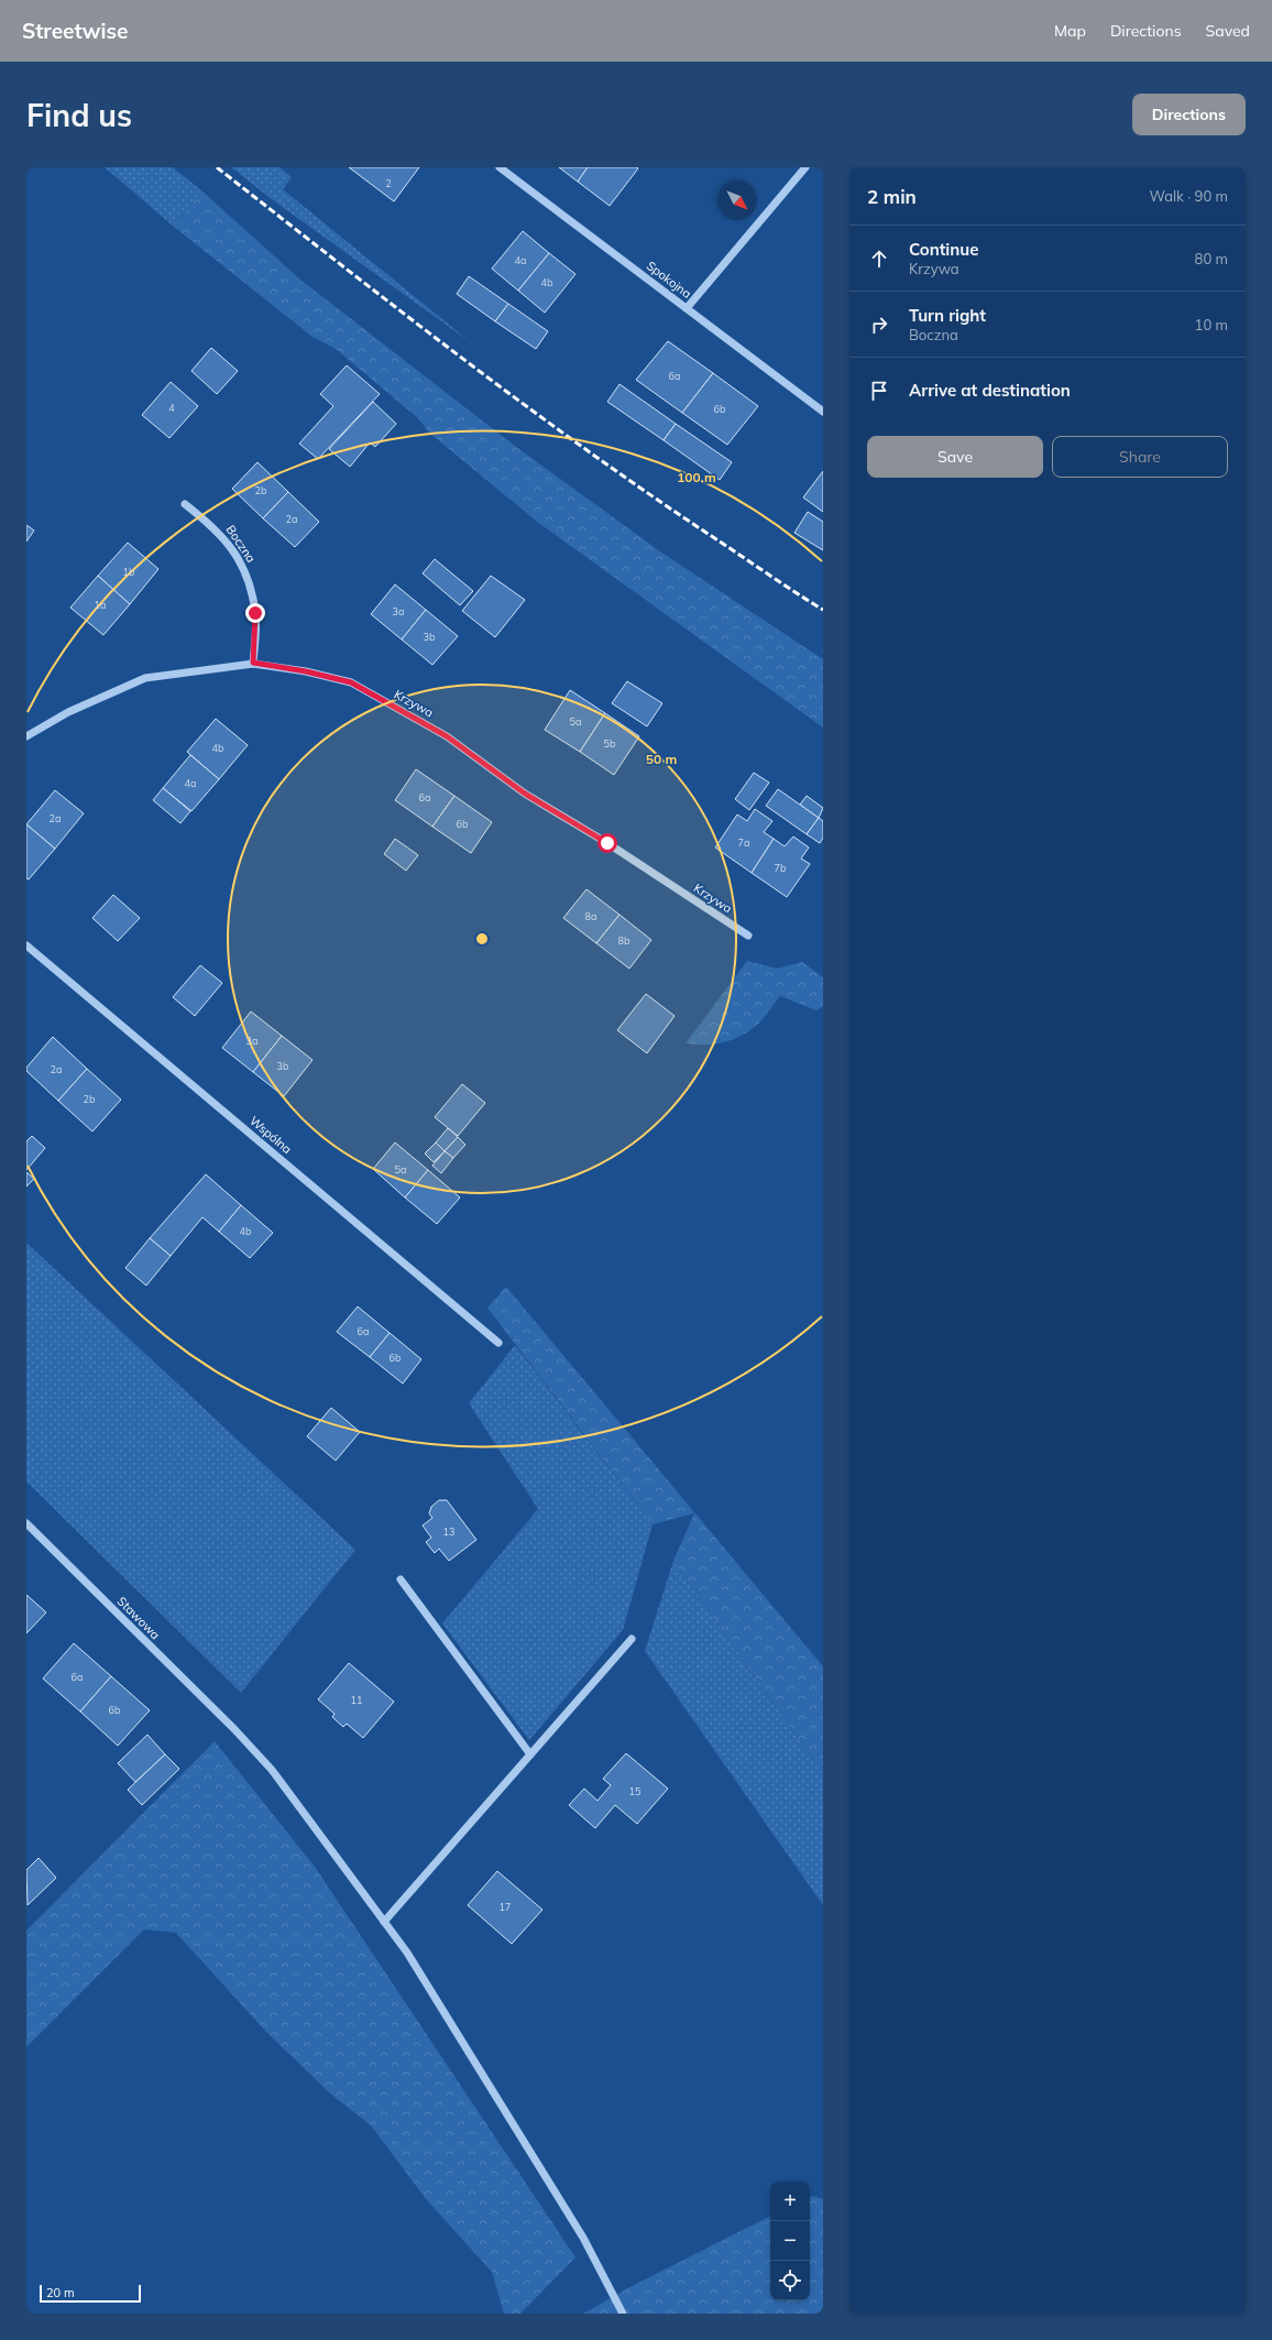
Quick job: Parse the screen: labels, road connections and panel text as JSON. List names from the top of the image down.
{
  "streets": {
    "street": [
      "Spokojna",
      "Boczna",
      "Krzywa",
      "Wspólna",
      "Stawowa"
    ]
  },
  "crossings": [
    ["Boczna", "Krzywa"]
  ],
  "house_numbers": [
    "2",
    "4a",
    "4b",
    "6a",
    "4",
    "6b",
    "2b",
    "2a",
    "1b",
    "1a",
    "3a",
    "3b",
    "5a",
    "5b",
    "4b",
    "4a",
    "6a",
    "2a",
    "6b",
    "7a",
    "7b",
    "8a",
    "8b",
    "3a",
    "3b",
    "2a",
    "2b",
    "5a",
    "4b",
    "6a",
    "6b",
    "13",
    "6a",
    "11",
    "6b",
    "15",
    "17"
  ],
  "scale_bar": "20 m",
  "north": "bottom right",
  "page": {
    "header": "Streetwise",
    "nav": ["Map", "Directions", "Saved"],
    "buttons": [
      "Directions",
      ["Save", "Share"]
    ],
    "title": "Find us",
    "heading": ["2 min", "Walk · 90 m"],
    "list": [
      ["Continue", "Krzywa", "80 m"],
      ["Turn right", "Boczna", "10 m"],
      "Arrive at destination"
    ],
    "map_buttons": ["+", "−"],
    "scale": "20 m"
  },
  "rings": ["100 m", "50 m"]
}
